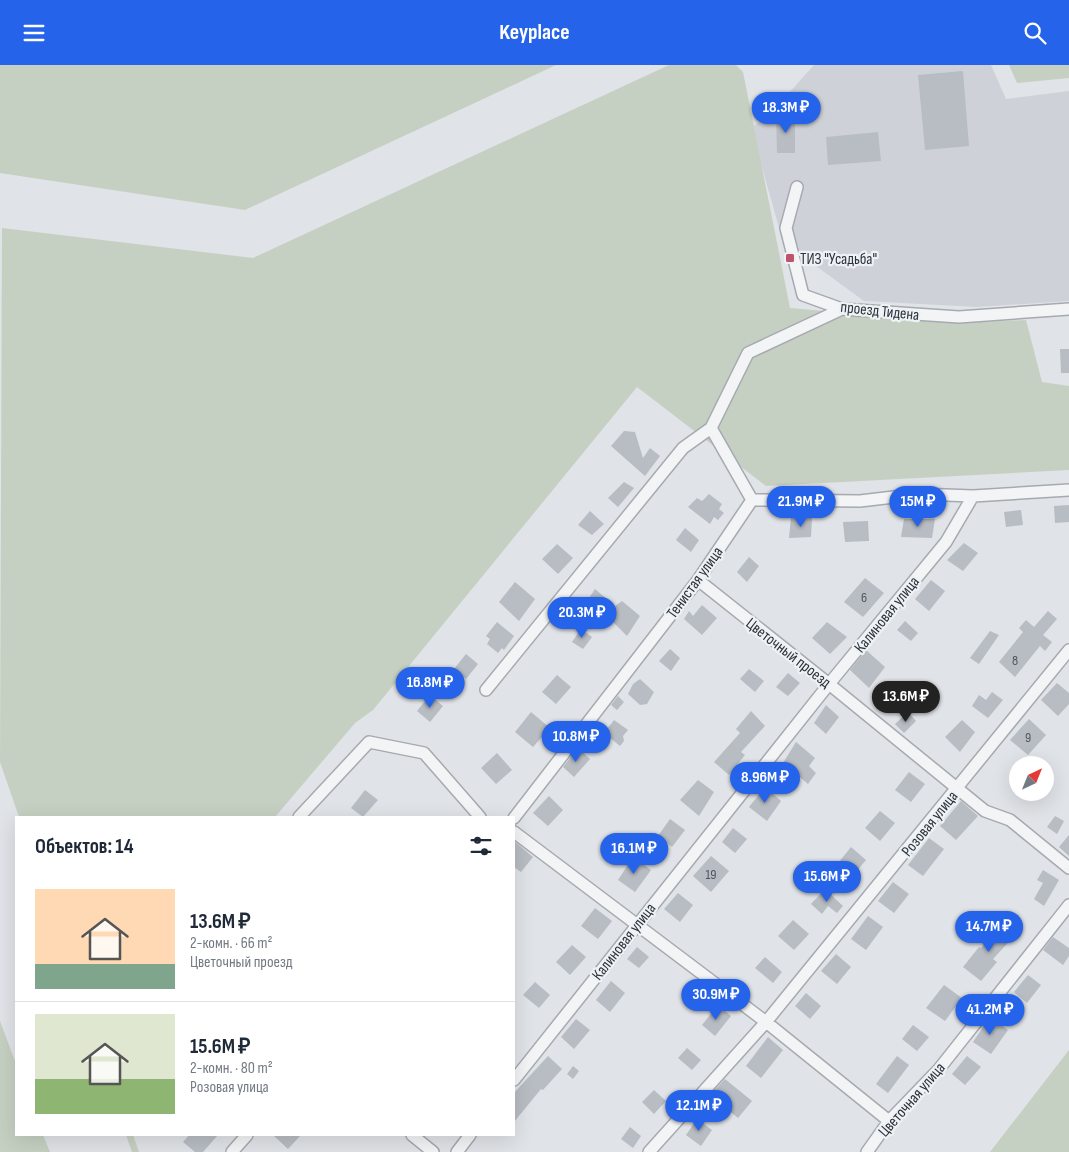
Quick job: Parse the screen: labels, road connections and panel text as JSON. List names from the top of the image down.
{
  "streets": {
    "street": [
      "проезд Тидена",
      "Тенистая улица",
      "Калиновая улица",
      "Цветочный проезд",
      "Розовая улица",
      "Цветочная улица"
    ]
  },
  "crossings": [
    ["Тенистая улица", "Цветочный проезд"],
    ["Калиновая улица", "Цветочный проезд"],
    ["Цветочный проезд", "Розовая улица"]
  ],
  "places": {
    "transit": ["ТИЗ \"Усадьба\""]
  },
  "house_numbers": [
    "6",
    "8",
    "9",
    "19"
  ],
  "north": "top right",
  "page": {
    "header": "Keyplace",
    "price": [
      "18.3M ₽",
      "21.9M ₽",
      "15M ₽",
      "20.3M ₽",
      "16.8M ₽",
      "13.6M ₽",
      "10.8M ₽",
      "8.96M ₽",
      "16.1M ₽",
      "15.6M ₽",
      "14.7M ₽",
      "30.9M ₽",
      "41.2M ₽",
      "12.1M ₽"
    ],
    "heading": "Объектов: 14",
    "list": [
      {
        "name": "13.6M ₽",
        "note": "2-комн. · 66 m² · Цветочный проезд"
      },
      {
        "name": "15.6M ₽",
        "note": "2-комн. · 80 m² · Розовая улица"
      }
    ]
  }
}
